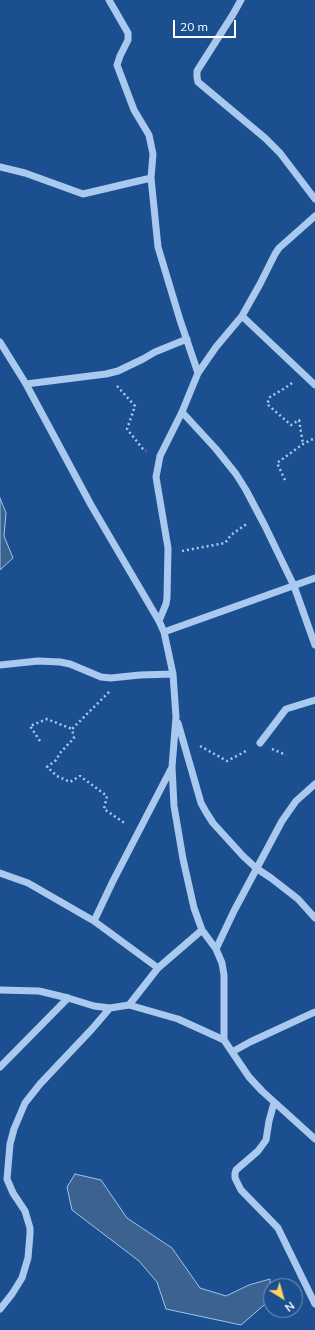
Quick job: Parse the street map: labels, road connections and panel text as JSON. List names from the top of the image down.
{
  "scale_bar": "20 m",
  "north": "bottom right"
}
